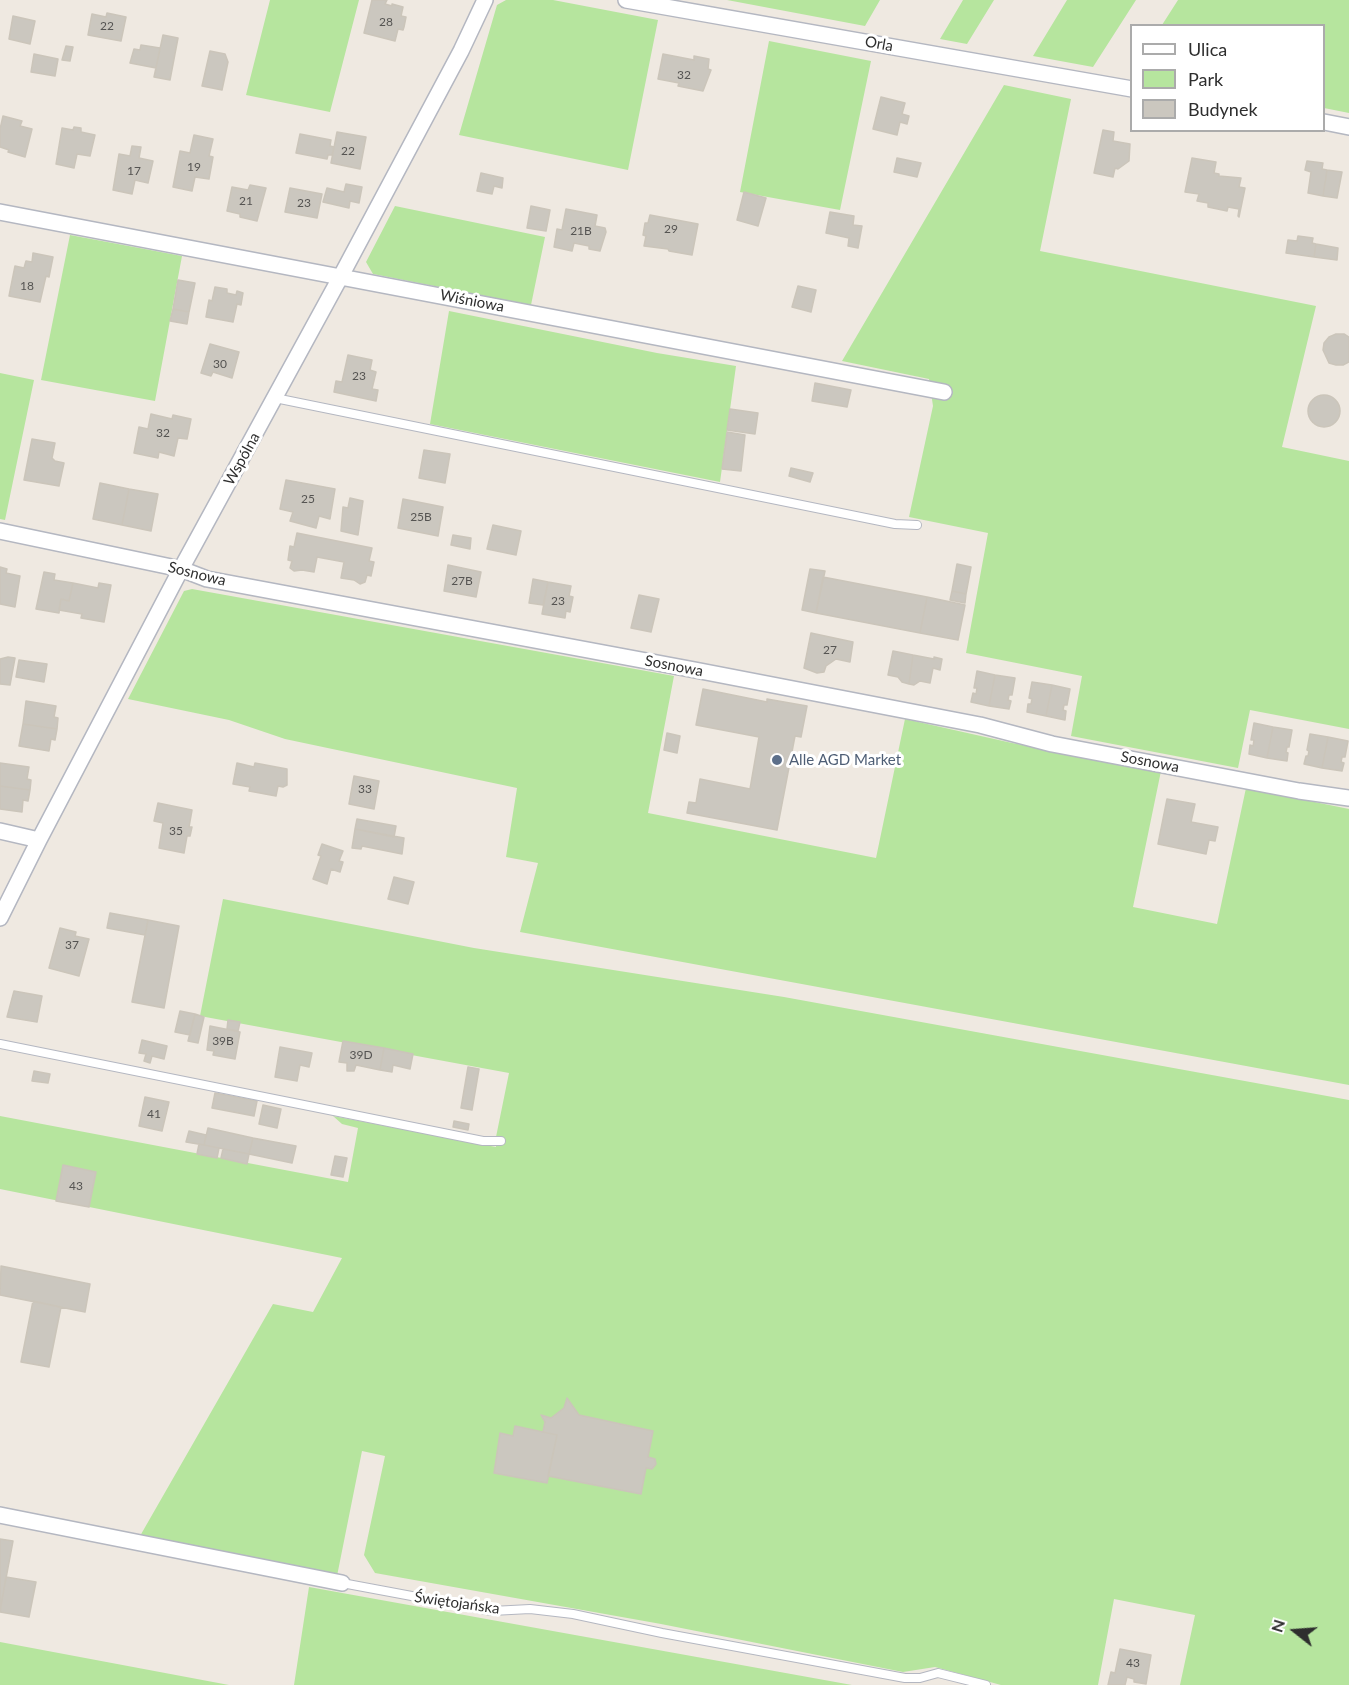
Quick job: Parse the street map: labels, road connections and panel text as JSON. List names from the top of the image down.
{
  "streets": {
    "street": [
      "Orla",
      "Wiśniowa",
      "Wspólna",
      "Sosnowa",
      "Świętojańska"
    ]
  },
  "crossings": [
    ["Wiśniowa", "Wspólna"],
    ["Wspólna", "Sosnowa"]
  ],
  "places": ["Alle AGD Market"],
  "house_numbers": [
    "28",
    "22",
    "32",
    "22",
    "19",
    "17",
    "21",
    "23",
    "29",
    "21B",
    "18",
    "30",
    "23",
    "32",
    "25",
    "25B",
    "27B",
    "23",
    "27",
    "33",
    "35",
    "37",
    "39B",
    "39D",
    "41",
    "43",
    "43"
  ],
  "legend": ["Ulica", "Park", "Budynek"],
  "north": "left"
}
